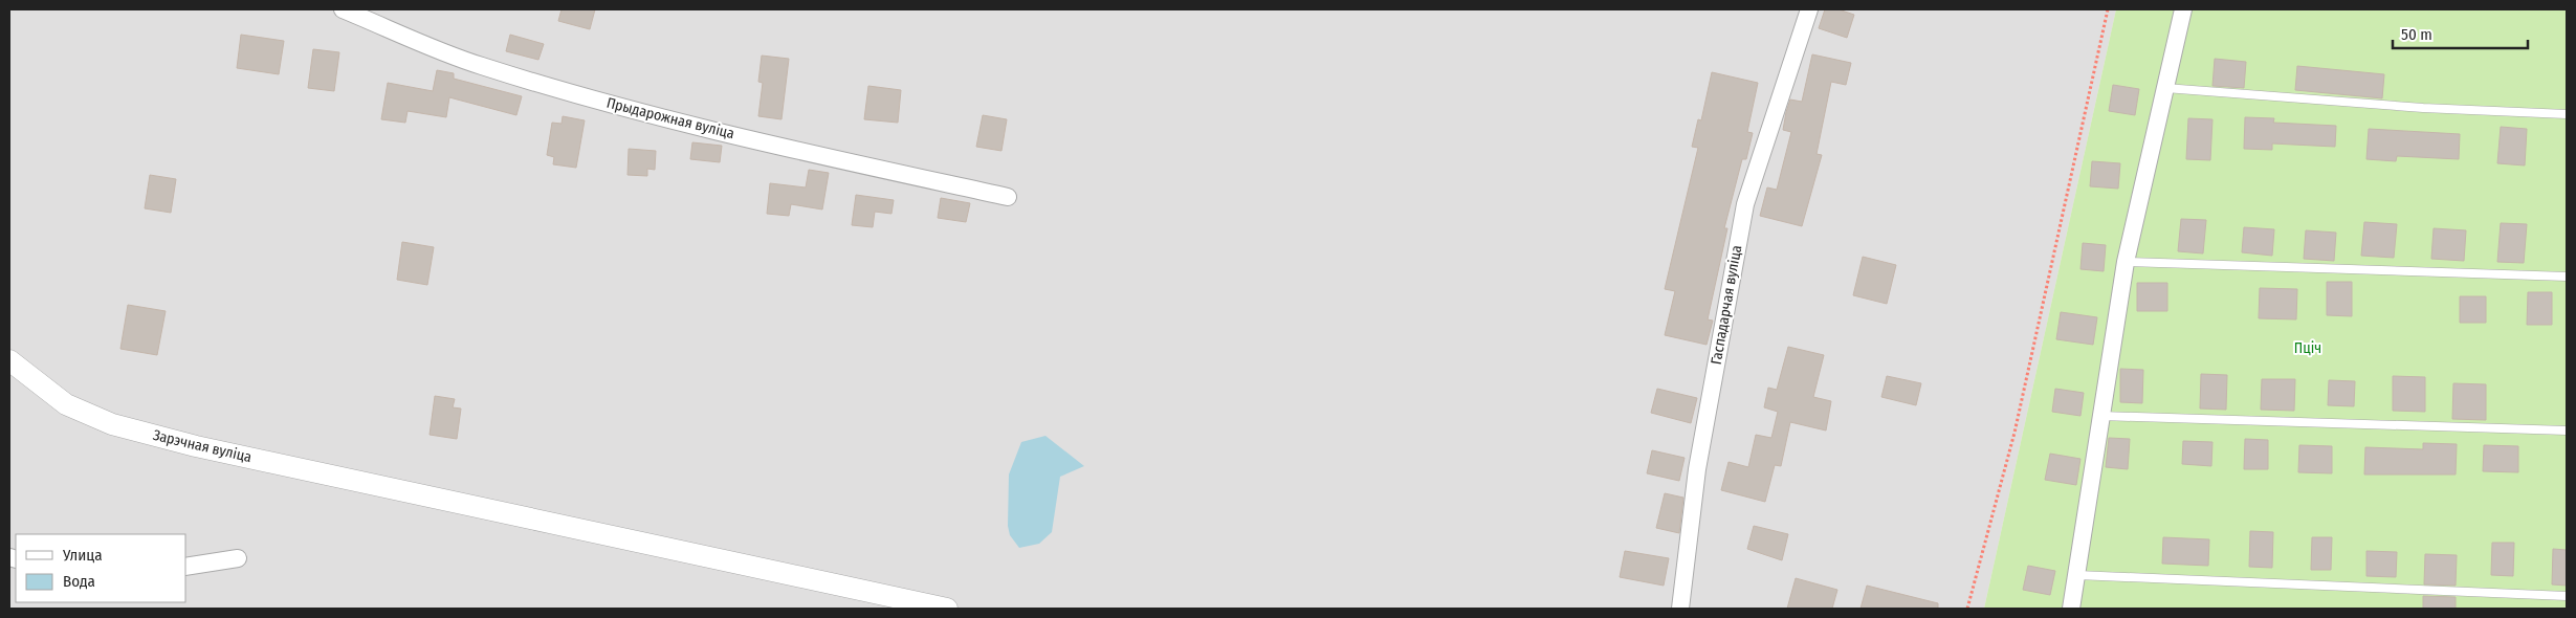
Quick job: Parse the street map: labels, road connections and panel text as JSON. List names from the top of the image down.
{
  "streets": {
    "street": ["Прыдарожная вуліца", "Гаспадарчая вуліца", "Зарэчная вуліца"]
  },
  "parks": ["Пціч"],
  "legend": ["Улица", "Вода"],
  "scale_bar": "50 m"
}
